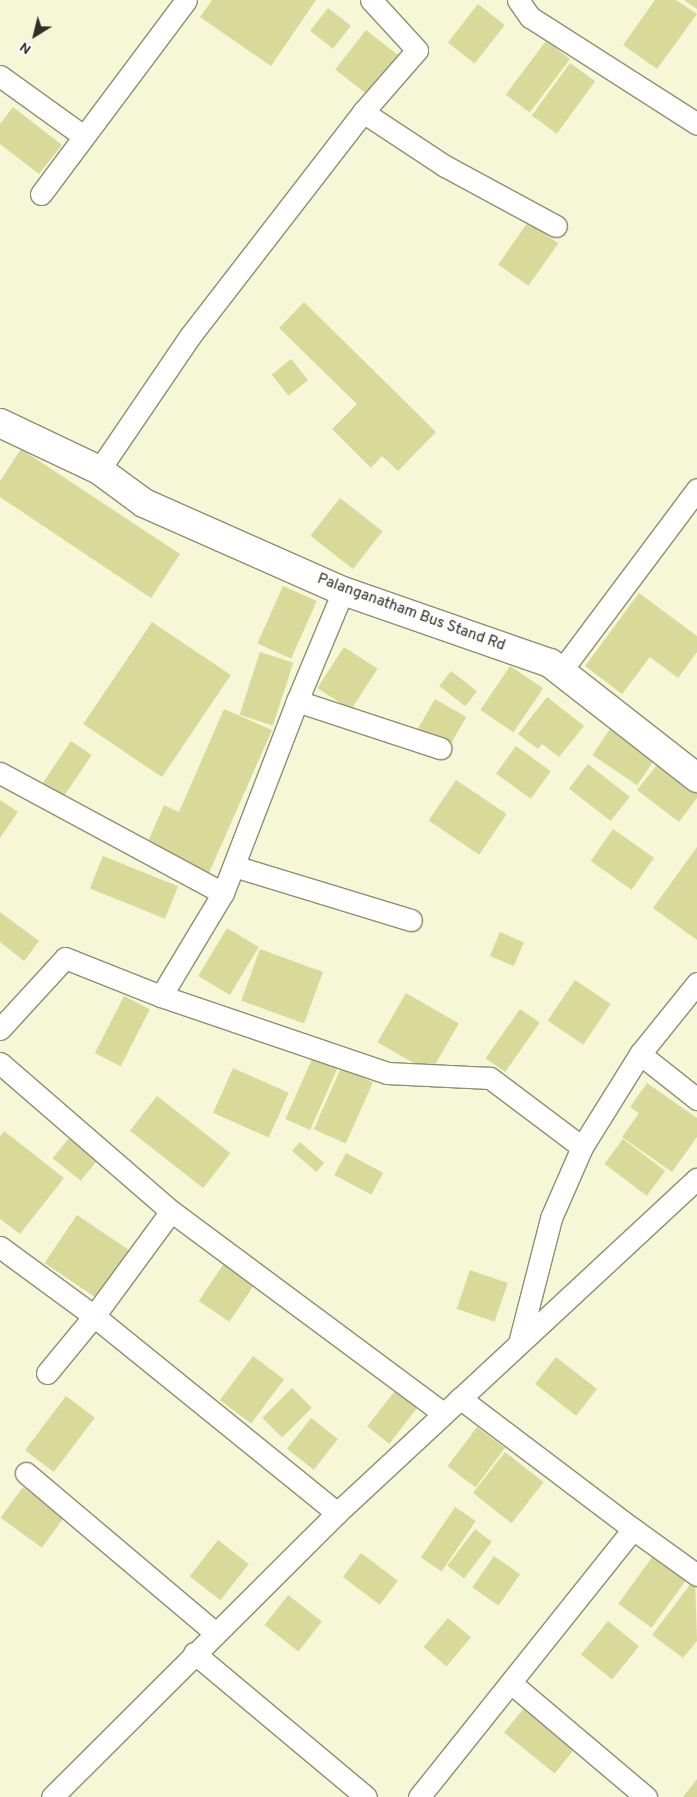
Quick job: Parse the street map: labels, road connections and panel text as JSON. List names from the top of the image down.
{
  "streets": {
    "street": ["Palanganatham Bus Stand Rd"]
  },
  "north": "bottom left"
}
